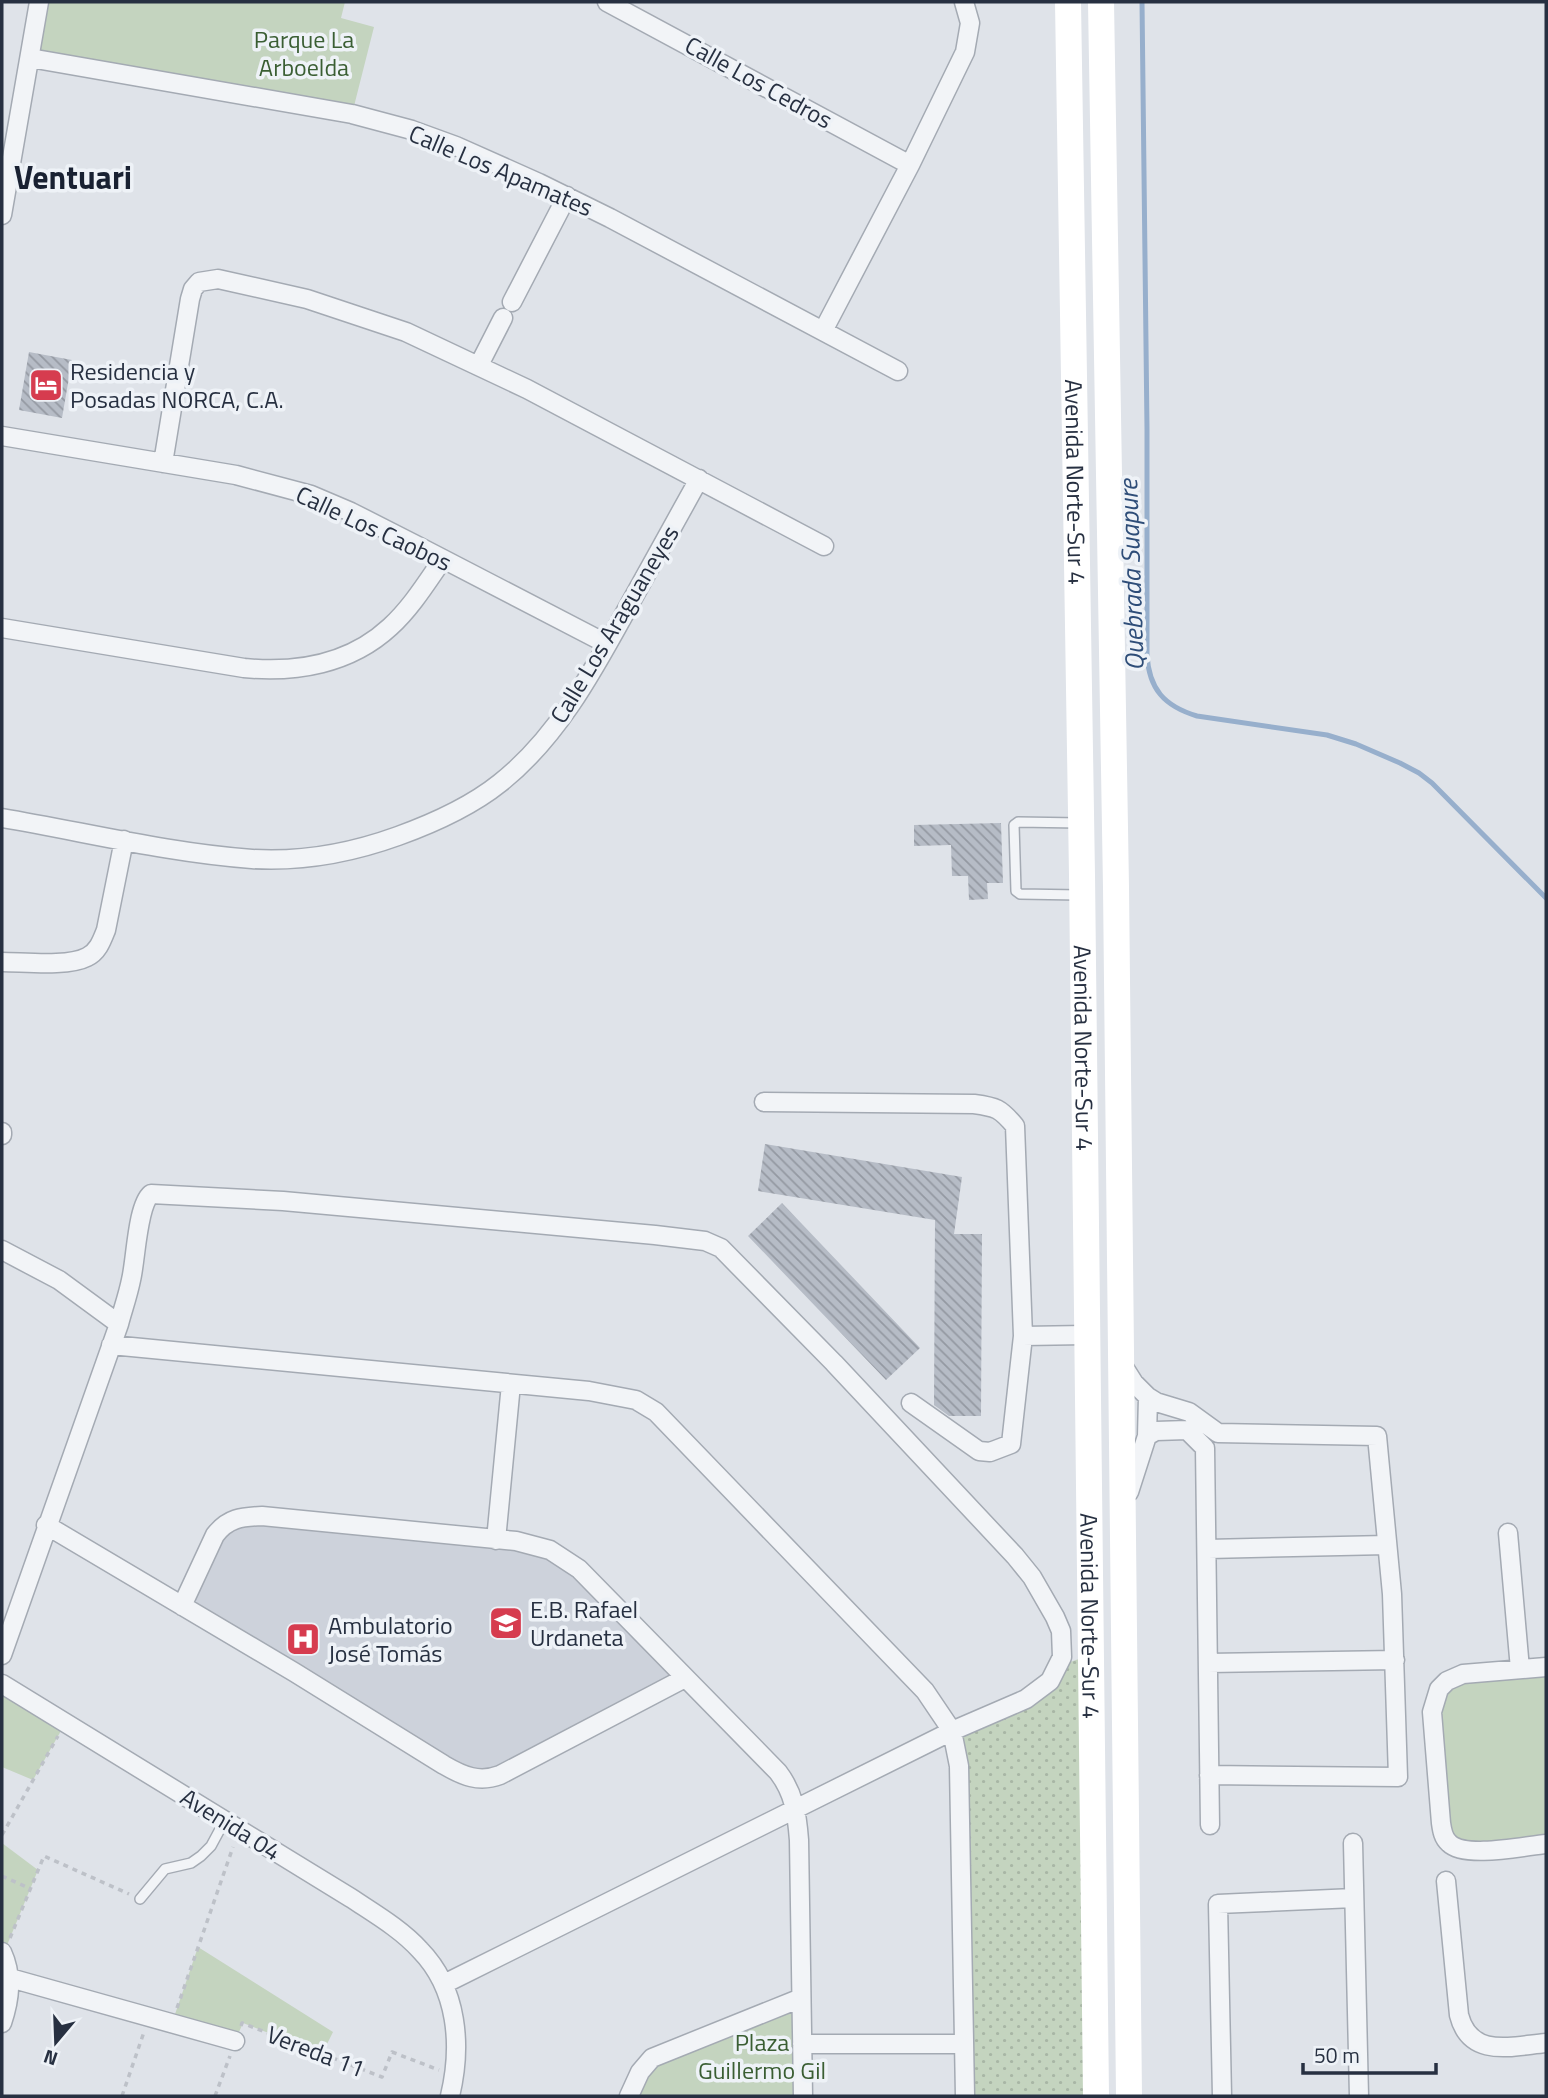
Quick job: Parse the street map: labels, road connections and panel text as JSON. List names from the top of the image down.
{
  "streets": {
    "main road": ["Avenida Norte-Sur 4"],
    "street": [
      "Calle Los Cedros",
      "Calle Los Apamates",
      "Calle Los Caobos",
      "Calle Los Araguaneyes",
      "Avenida 04",
      "Vereda 11"
    ]
  },
  "crossings": [
    ["Calle Los Caobos", "Calle Los Araguaneyes"],
    ["Avenida 04", "Vereda 11"]
  ],
  "districts": ["Ventuari"],
  "water": ["Quebrada Suapure"],
  "parks": ["Parque La Arboelda", "Plaza Guillermo Gil"],
  "places": {
    "hotel": ["Residencia y Posadas NORCA, C.A."],
    "school or university": ["E.B. Rafael Urdaneta"],
    "hospital": ["Ambulatorio José Tomás"]
  },
  "scale_bar": "50 m",
  "north": "bottom"
}
